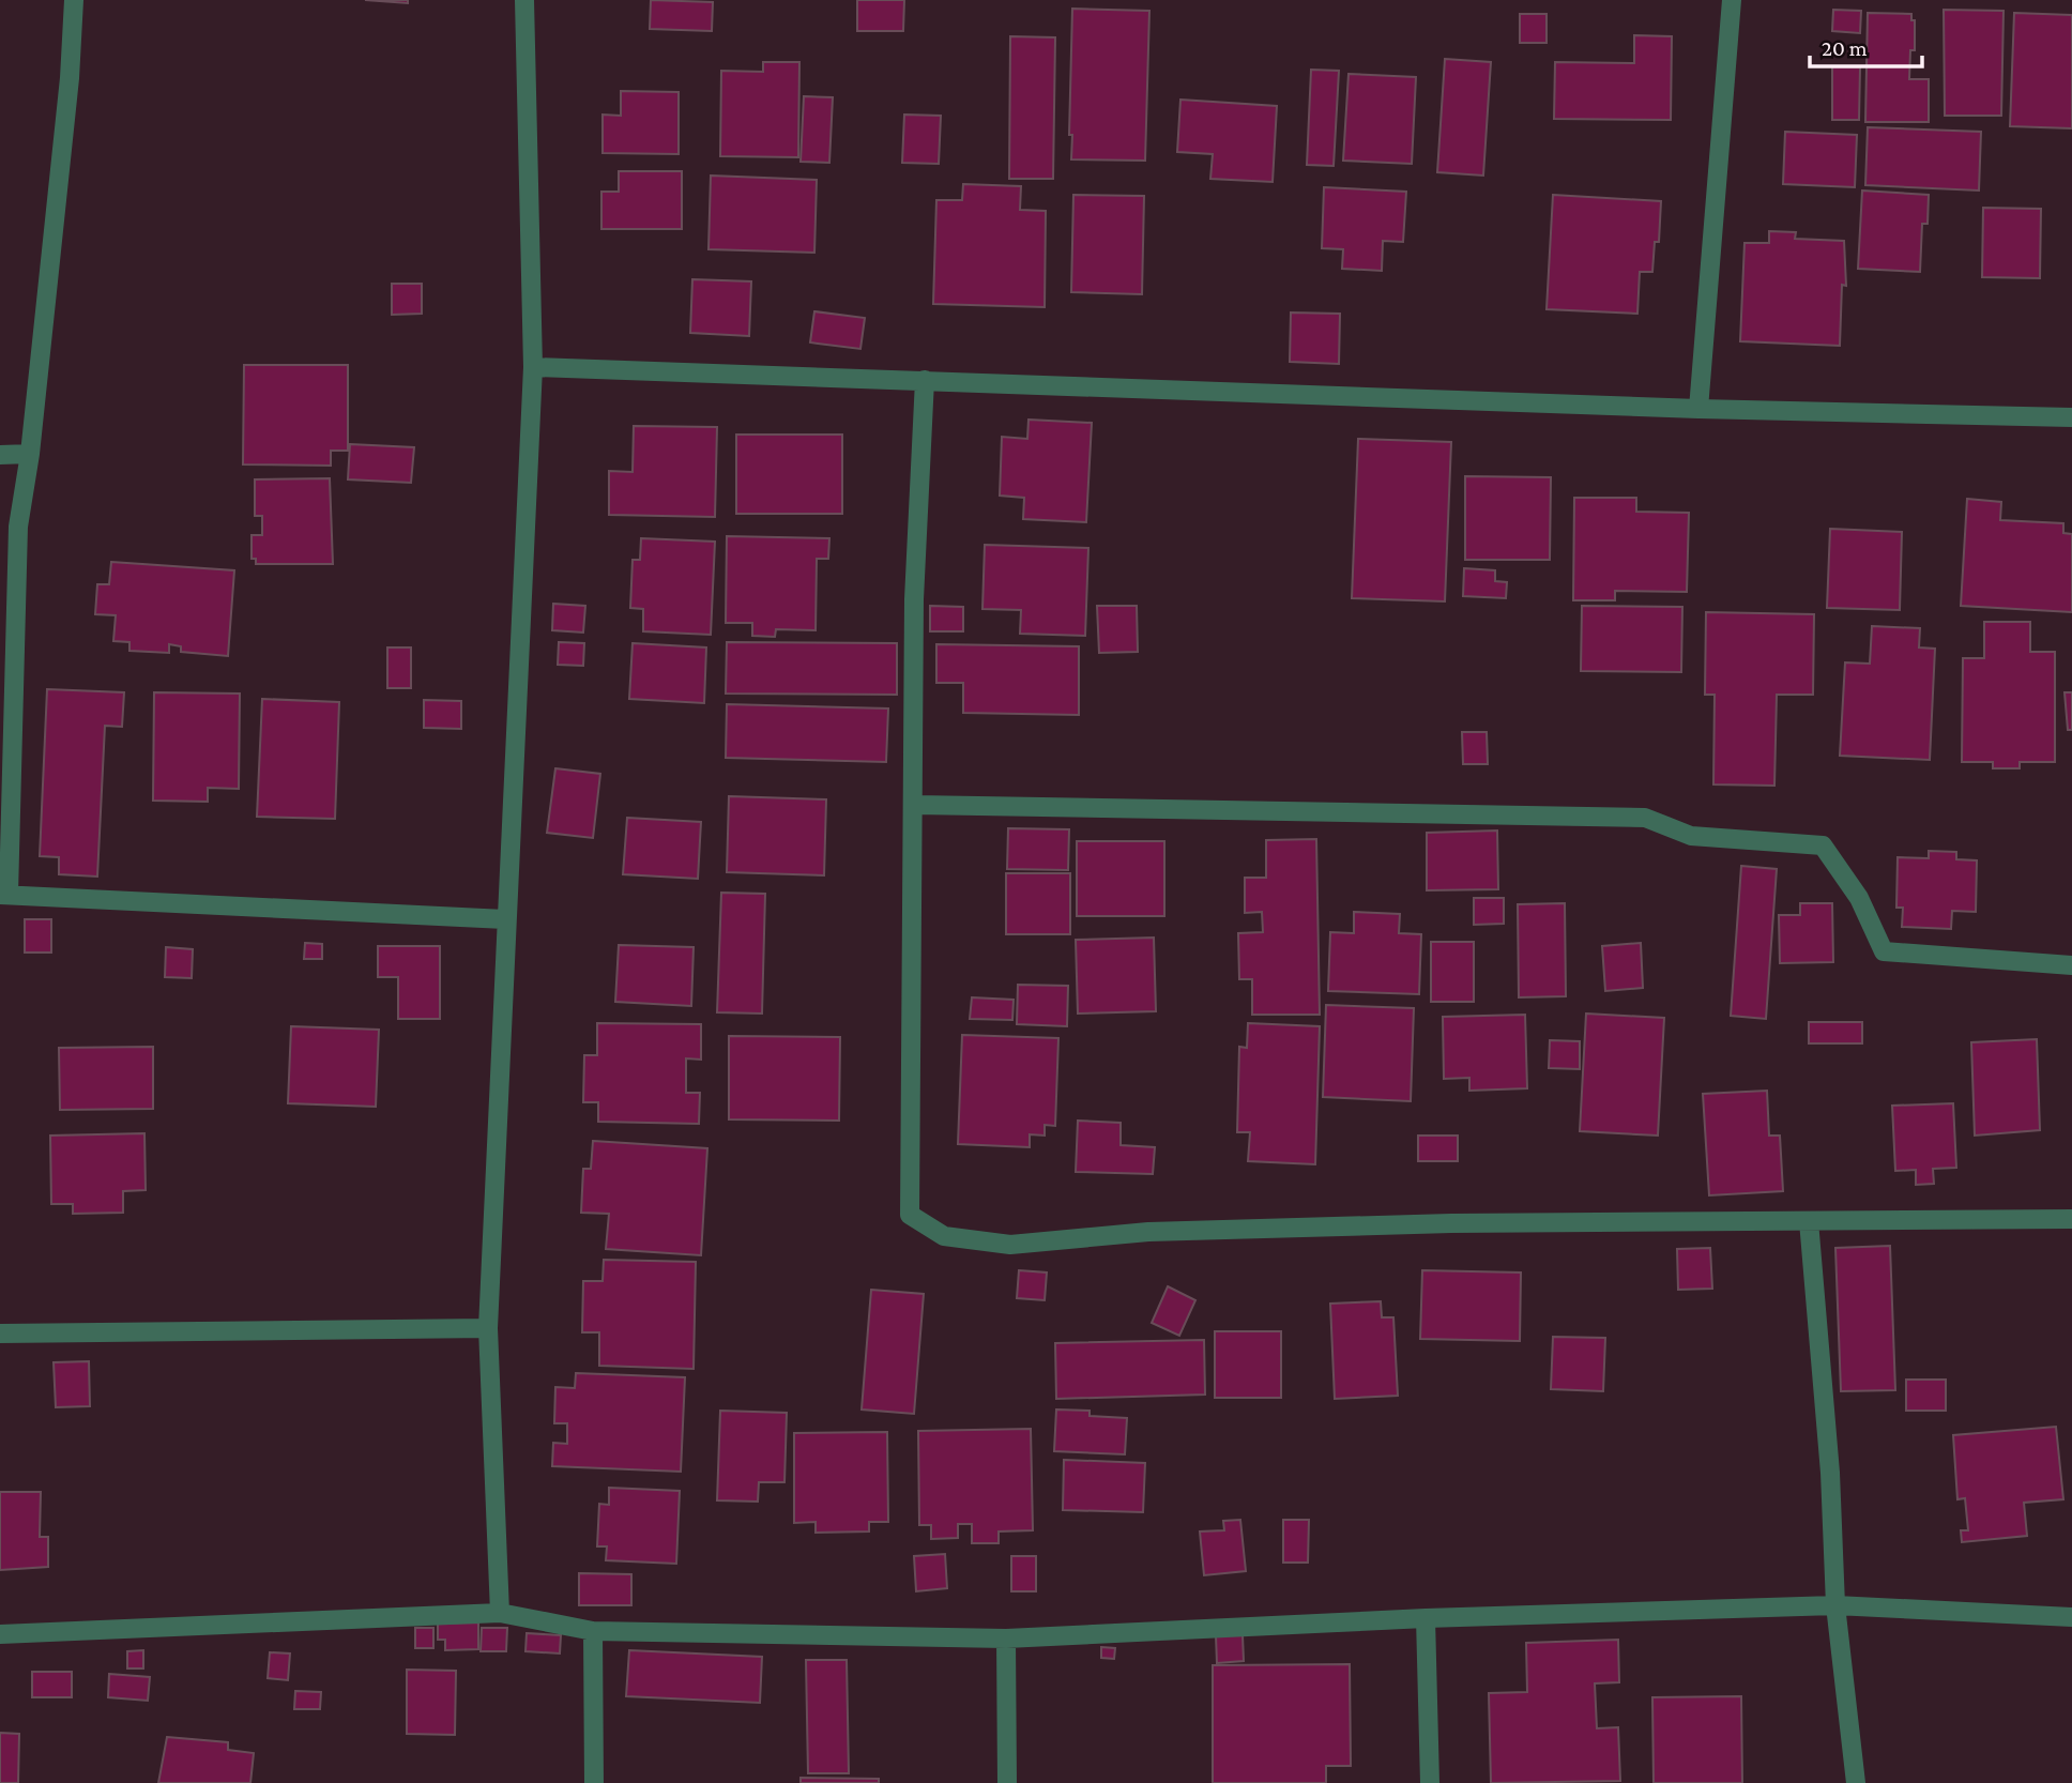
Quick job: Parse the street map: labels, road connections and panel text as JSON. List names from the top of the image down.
{
  "scale_bar": "20 m"
}
